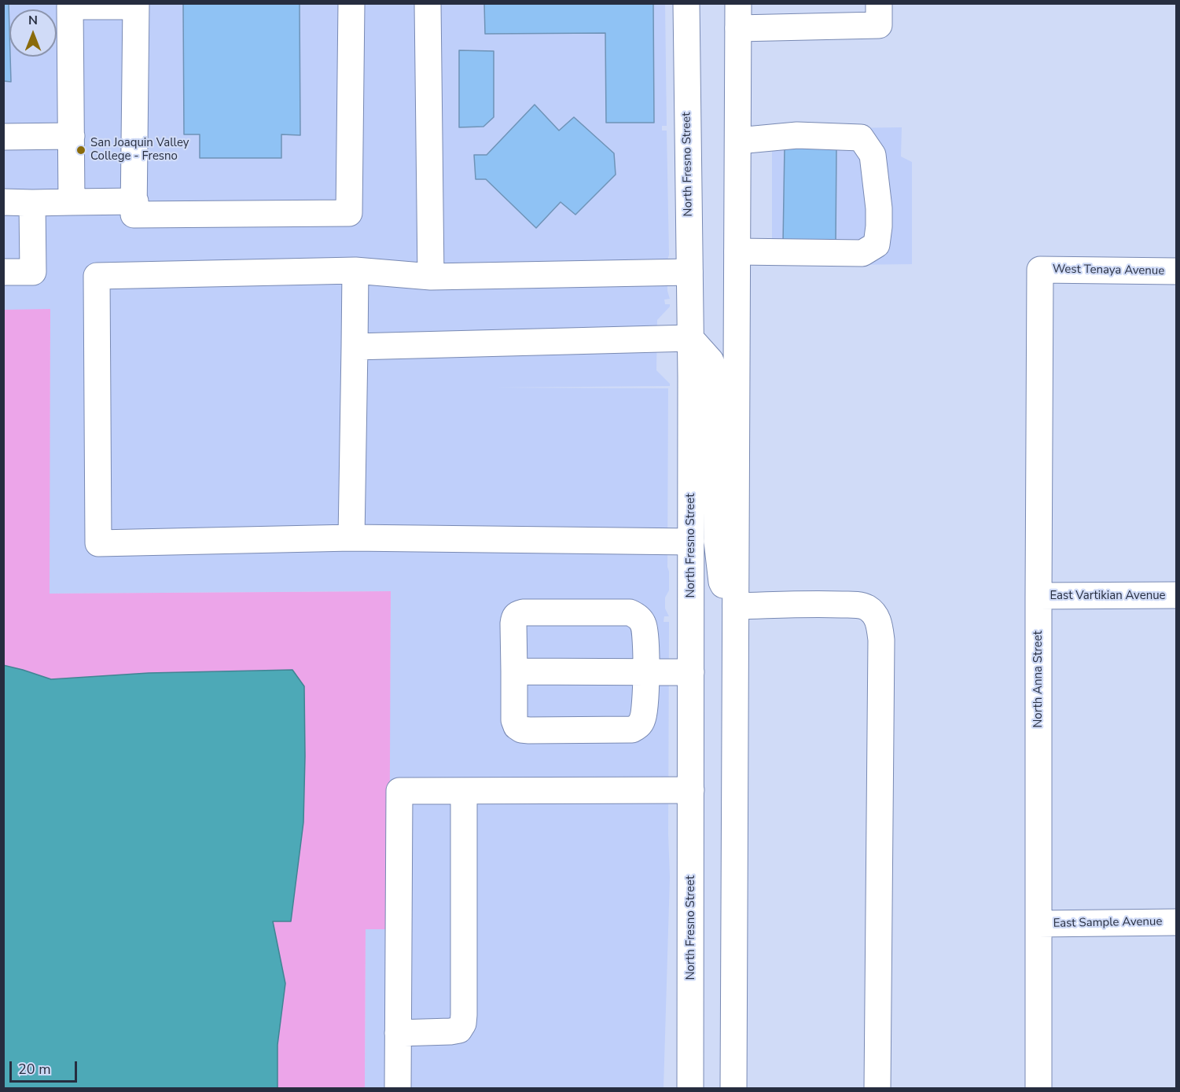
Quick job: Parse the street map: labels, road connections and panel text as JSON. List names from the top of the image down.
{
  "streets": {
    "main road": [
      "North Fresno Street",
      "West Tenaya Avenue",
      "East Vartikian Avenue",
      "North Anna Street",
      "East Sample Avenue"
    ]
  },
  "crossings": [
    ["West Tenaya Avenue", "North Anna Street"],
    ["East Vartikian Avenue", "North Anna Street"],
    ["North Anna Street", "East Sample Avenue"]
  ],
  "places": ["San Joaquin Valley College - Fresno"],
  "scale_bar": "20 m",
  "north": "top"
}
